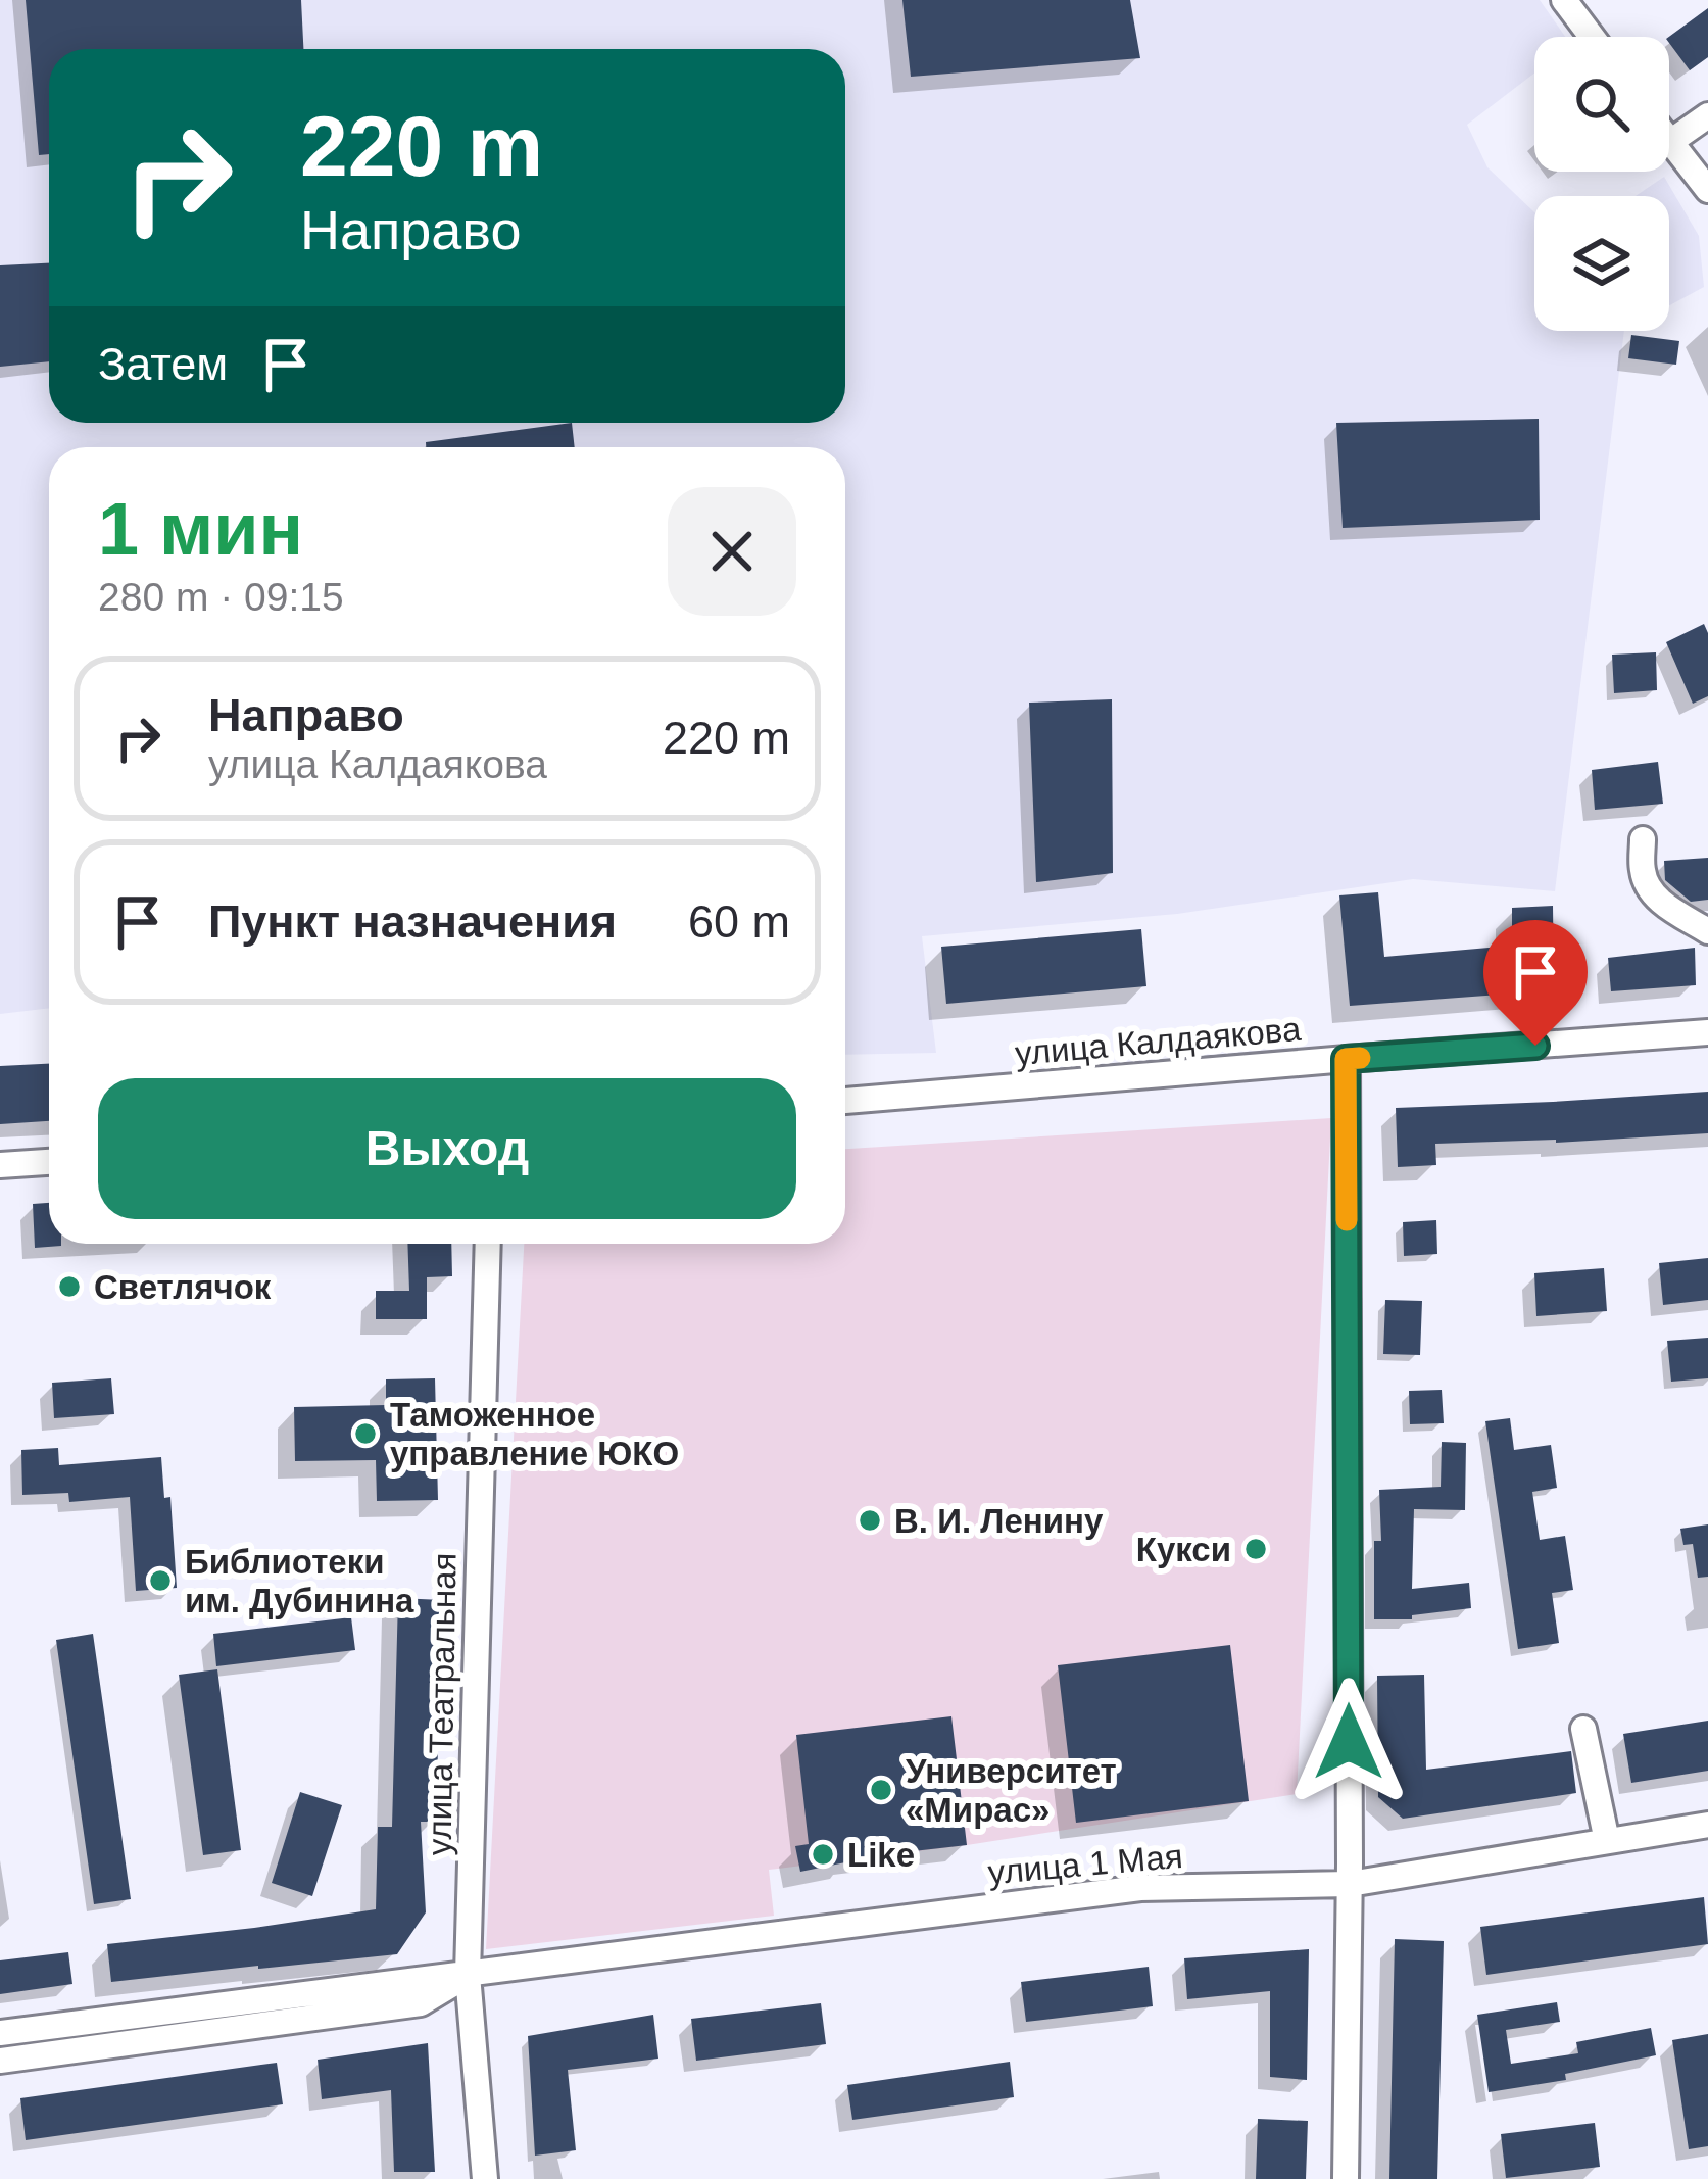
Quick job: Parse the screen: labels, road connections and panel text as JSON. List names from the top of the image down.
{
  "streets": {
    "street": ["улица Калдаякова", "улица Театральная", "улица 1 Мая"]
  },
  "crossings": [
    ["улица Театральная", "улица 1 Мая"]
  ],
  "places": [
    "Светлячок",
    "Таможенное управление ЮКО",
    "В. И. Ленину",
    "Кукси",
    "Библиотеки им. Дубинина",
    "Университет «Мирас»",
    "Like"
  ],
  "page": {
    "turn": ["220 m", "Направо"],
    "then": "Затем",
    "heading": ["1 мин", "280 m · 09:15"],
    "list": [
      {
        "name": "Направо",
        "note": "улица Калдаякова",
        "value": "220 m"
      },
      {
        "name": "Пункт назначения",
        "value": "60 m"
      }
    ],
    "buttons": "Выход"
  }
}
